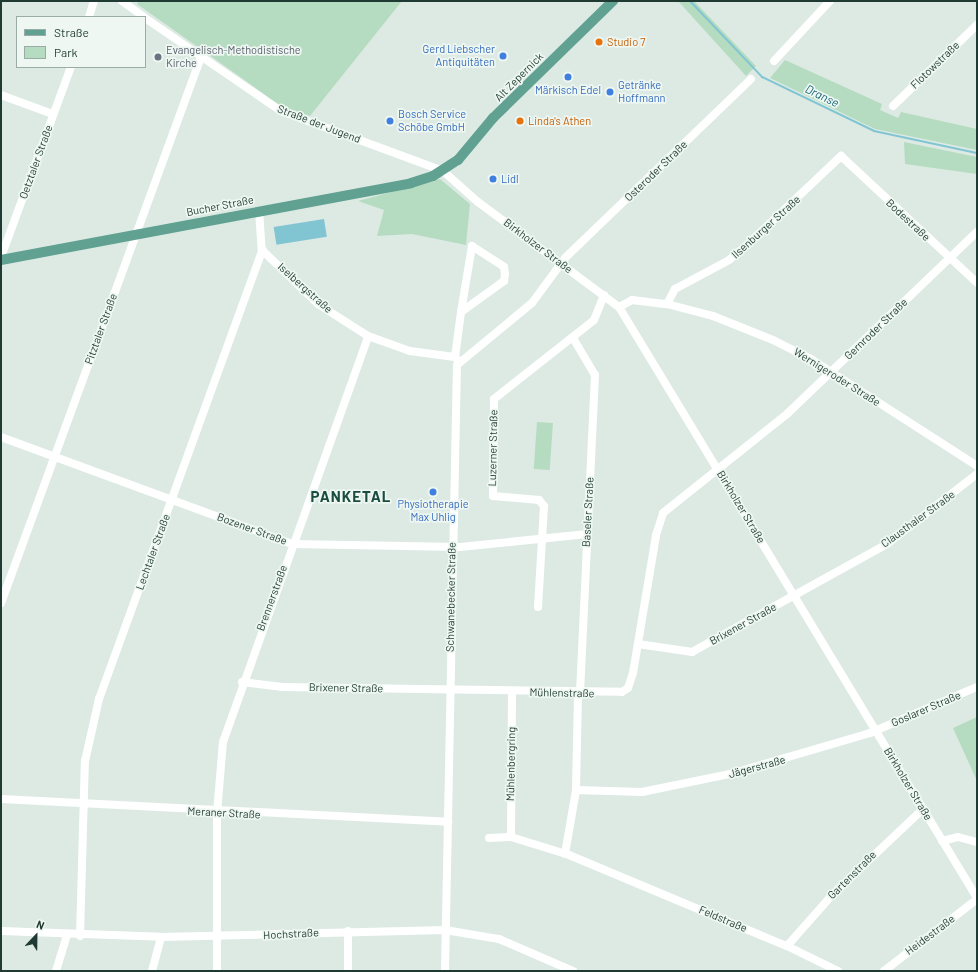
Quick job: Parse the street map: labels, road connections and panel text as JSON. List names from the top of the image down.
{
  "streets": {
    "main road": ["Alt Zepernick", "Bucher Straße"],
    "street": [
      "Flotowstraße",
      "Straße der Jugend",
      "Oetztaler Straße",
      "Osteroder Straße",
      "Bodestraße",
      "Ilsenburger Straße",
      "Birkholzer Straße",
      "Iselbergstraße",
      "Pitztaler Straße",
      "Gernroder Straße",
      "Wernigeroder Straße",
      "Luzerner Straße",
      "Baseler Straße",
      "Clausthaler Straße",
      "Bozener Straße",
      "Lechtaler Straße",
      "Schwanebecker Straße",
      "Brennerstraße",
      "Brixener Straße",
      "Mühlenstraße",
      "Goslarer Straße",
      "Mühlenbergring",
      "Jägerstraße",
      "Meraner Straße",
      "Gartenstraße",
      "Feldstraße",
      "Hochstraße",
      "Heidestraße"
    ]
  },
  "crossings": [
    ["Alt Zepernick", "Straße der Jugend"],
    ["Alt Zepernick", "Bucher Straße"],
    ["Alt Zepernick", "Birkholzer Straße"],
    ["Straße der Jugend", "Bucher Straße"],
    ["Straße der Jugend", "Birkholzer Straße"],
    ["Straße der Jugend", "Pitztaler Straße"],
    ["Oetztaler Straße", "Bucher Straße"],
    ["Osteroder Straße", "Birkholzer Straße"],
    ["Osteroder Straße", "Iselbergstraße"],
    ["Osteroder Straße", "Schwanebecker Straße"],
    ["Bucher Straße", "Birkholzer Straße"],
    ["Bucher Straße", "Pitztaler Straße"],
    ["Bodestraße", "Ilsenburger Straße"],
    ["Bodestraße", "Gernroder Straße"],
    ["Ilsenburger Straße", "Wernigeroder Straße"],
    ["Birkholzer Straße", "Gernroder Straße"],
    ["Birkholzer Straße", "Wernigeroder Straße"],
    ["Birkholzer Straße", "Luzerner Straße"],
    ["Birkholzer Straße", "Clausthaler Straße"],
    ["Birkholzer Straße", "Brixener Straße"],
    ["Birkholzer Straße", "Mühlenstraße"],
    ["Birkholzer Straße", "Goslarer Straße"],
    ["Birkholzer Straße", "Jägerstraße"],
    ["Birkholzer Straße", "Gartenstraße"],
    ["Birkholzer Straße", "Heidestraße"],
    ["Iselbergstraße", "Lechtaler Straße"],
    ["Iselbergstraße", "Schwanebecker Straße"],
    ["Iselbergstraße", "Brennerstraße"],
    ["Pitztaler Straße", "Bozener Straße"],
    ["Gernroder Straße", "Wernigeroder Straße"],
    ["Gernroder Straße", "Mühlenstraße"],
    ["Luzerner Straße", "Baseler Straße"],
    ["Luzerner Straße", "Bozener Straße"],
    ["Baseler Straße", "Bozener Straße"],
    ["Baseler Straße", "Mühlenstraße"],
    ["Clausthaler Straße", "Brixener Straße"],
    ["Bozener Straße", "Lechtaler Straße"],
    ["Bozener Straße", "Schwanebecker Straße"],
    ["Bozener Straße", "Brennerstraße"],
    ["Lechtaler Straße", "Meraner Straße"],
    ["Lechtaler Straße", "Hochstraße"],
    ["Schwanebecker Straße", "Brixener Straße"],
    ["Schwanebecker Straße", "Mühlenstraße"],
    ["Schwanebecker Straße", "Meraner Straße"],
    ["Schwanebecker Straße", "Hochstraße"],
    ["Brennerstraße", "Brixener Straße"],
    ["Brennerstraße", "Meraner Straße"],
    ["Brennerstraße", "Hochstraße"],
    ["Brixener Straße", "Mühlenstraße"],
    ["Mühlenstraße", "Mühlenbergring"],
    ["Goslarer Straße", "Jägerstraße"],
    ["Gartenstraße", "Feldstraße"]
  ],
  "districts": ["PANKETAL"],
  "water": ["Dranse"],
  "places": [
    "Studio 7",
    "Gerd Liebscher Antiquitäten",
    "Evangelisch-Methodistische Kirche",
    "Märkisch Edel",
    "Getränke Hoffmann",
    "Bosch Service Schöbe GmbH",
    "Linda's Athen",
    "Lidl",
    "Physiotherapie Max Uhlig"
  ],
  "legend": ["Straße", "Park"],
  "north": "top"
}
